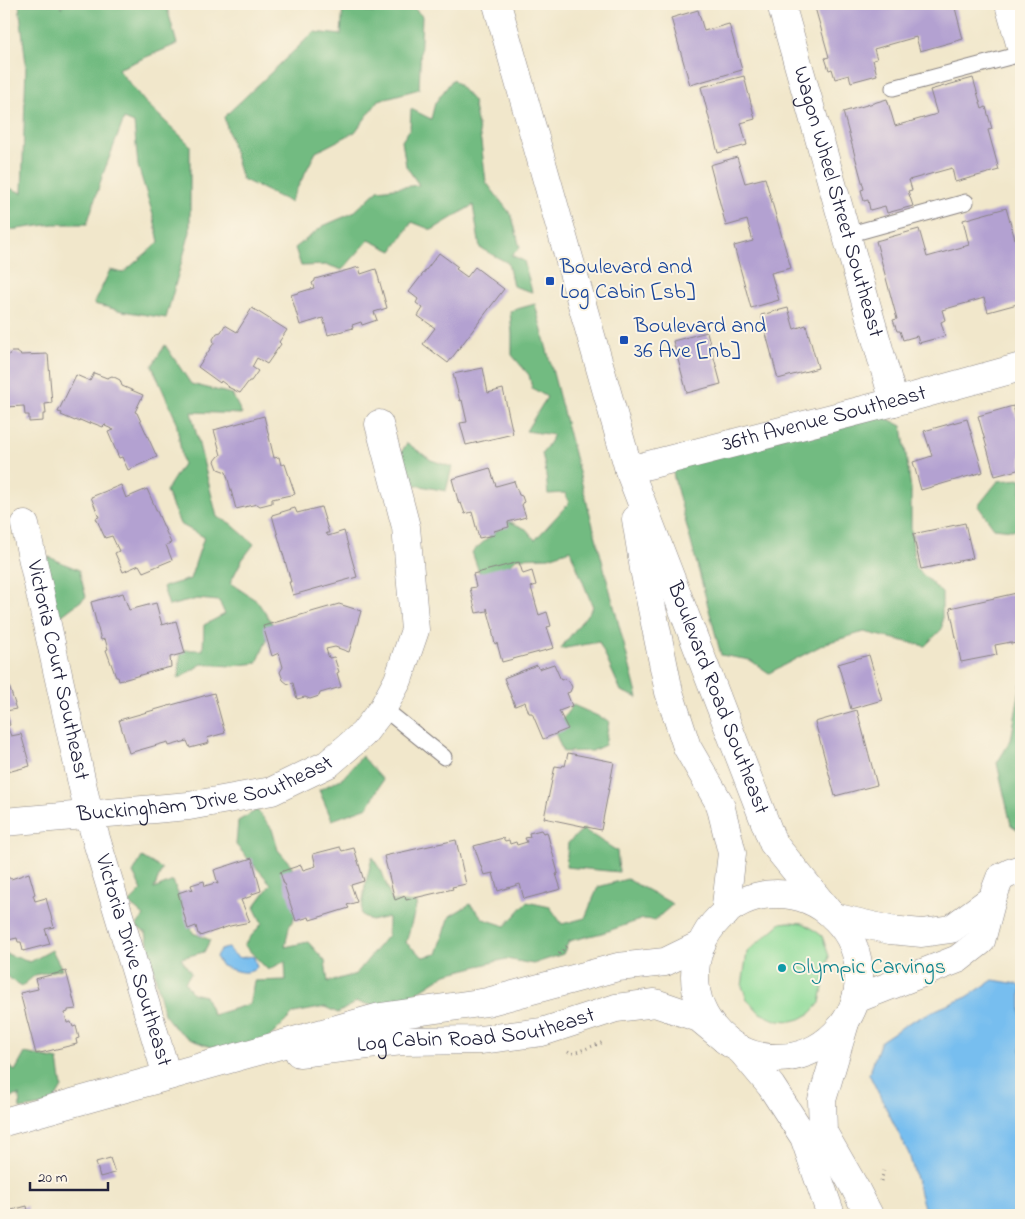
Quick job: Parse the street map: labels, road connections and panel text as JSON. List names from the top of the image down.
{
  "streets": {
    "street": [
      "Wagon Wheel Street Southeast",
      "36th Avenue Southeast",
      "Victoria Court Southeast",
      "Boulevard Road Southeast",
      "Buckingham Drive Southeast",
      "Victoria Drive Southeast",
      "Log Cabin Road Southeast"
    ]
  },
  "crossings": [
    ["Wagon Wheel Street Southeast", "36th Avenue Southeast"],
    ["36th Avenue Southeast", "Boulevard Road Southeast"],
    ["Victoria Court Southeast", "Buckingham Drive Southeast"],
    ["Victoria Court Southeast", "Victoria Drive Southeast"],
    ["Boulevard Road Southeast", "Log Cabin Road Southeast"],
    ["Buckingham Drive Southeast", "Victoria Drive Southeast"],
    ["Victoria Drive Southeast", "Log Cabin Road Southeast"]
  ],
  "places": {
    "transit": ["Boulevard and Log Cabin [sb]", "Boulevard and 36 Ave [nb]"],
    "other": ["Olympic Carvings"]
  },
  "scale_bar": "20 m"
}
